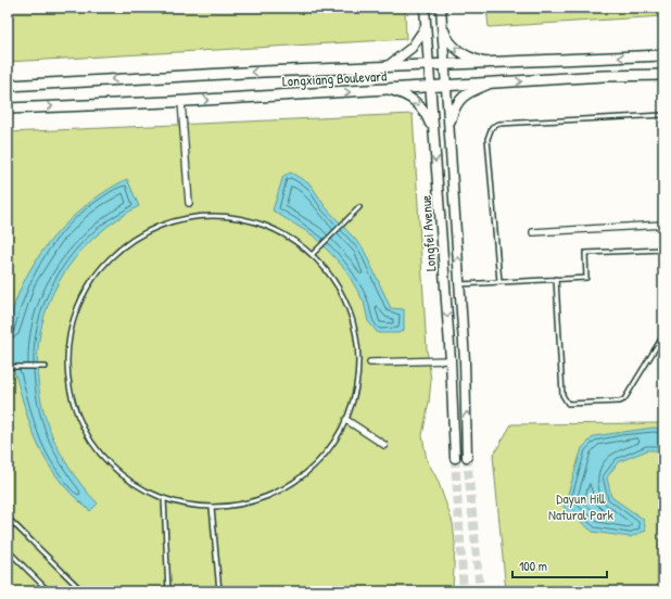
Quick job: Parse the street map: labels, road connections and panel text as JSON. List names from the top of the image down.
{
  "streets": {
    "main road": ["Longxiang Boulevard", "Longfei Avenue"]
  },
  "crossings": [
    ["Longxiang Boulevard", "Longfei Avenue"]
  ],
  "parks": ["Dayun Hill Natural Park"],
  "scale_bar": "100 m"
}
